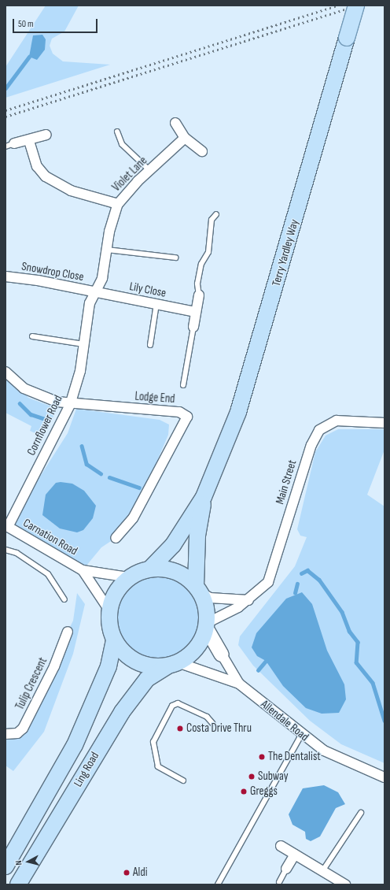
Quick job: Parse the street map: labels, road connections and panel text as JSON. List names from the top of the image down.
{
  "streets": {
    "main road": ["Terry Yardley Way", "Ling Road"],
    "street": [
      "Violet Lane",
      "Snowdrop Close",
      "Lily Close",
      "Lodge End",
      "Cornflower Road",
      "Main Street",
      "Carnation Road",
      "Tulip Crescent",
      "Allendale Road"
    ]
  },
  "crossings": [
    ["Violet Lane", "Snowdrop Close"],
    ["Violet Lane", "Lily Close"],
    ["Violet Lane", "Cornflower Road"],
    ["Terry Yardley Way", "Main Street"],
    ["Terry Yardley Way", "Carnation Road"],
    ["Terry Yardley Way", "Allendale Road"],
    ["Terry Yardley Way", "Ling Road"],
    ["Snowdrop Close", "Lily Close"],
    ["Snowdrop Close", "Cornflower Road"],
    ["Lily Close", "Cornflower Road"],
    ["Lodge End", "Cornflower Road"],
    ["Cornflower Road", "Carnation Road"],
    ["Main Street", "Carnation Road"],
    ["Main Street", "Allendale Road"],
    ["Main Street", "Ling Road"],
    ["Carnation Road", "Allendale Road"],
    ["Carnation Road", "Ling Road"],
    ["Allendale Road", "Ling Road"]
  ],
  "places": [
    "Costa Drive Thru",
    "The Dentalist",
    "Subway",
    "Greggs",
    "Aldi"
  ],
  "scale_bar": "50 m",
  "north": "left"
}
